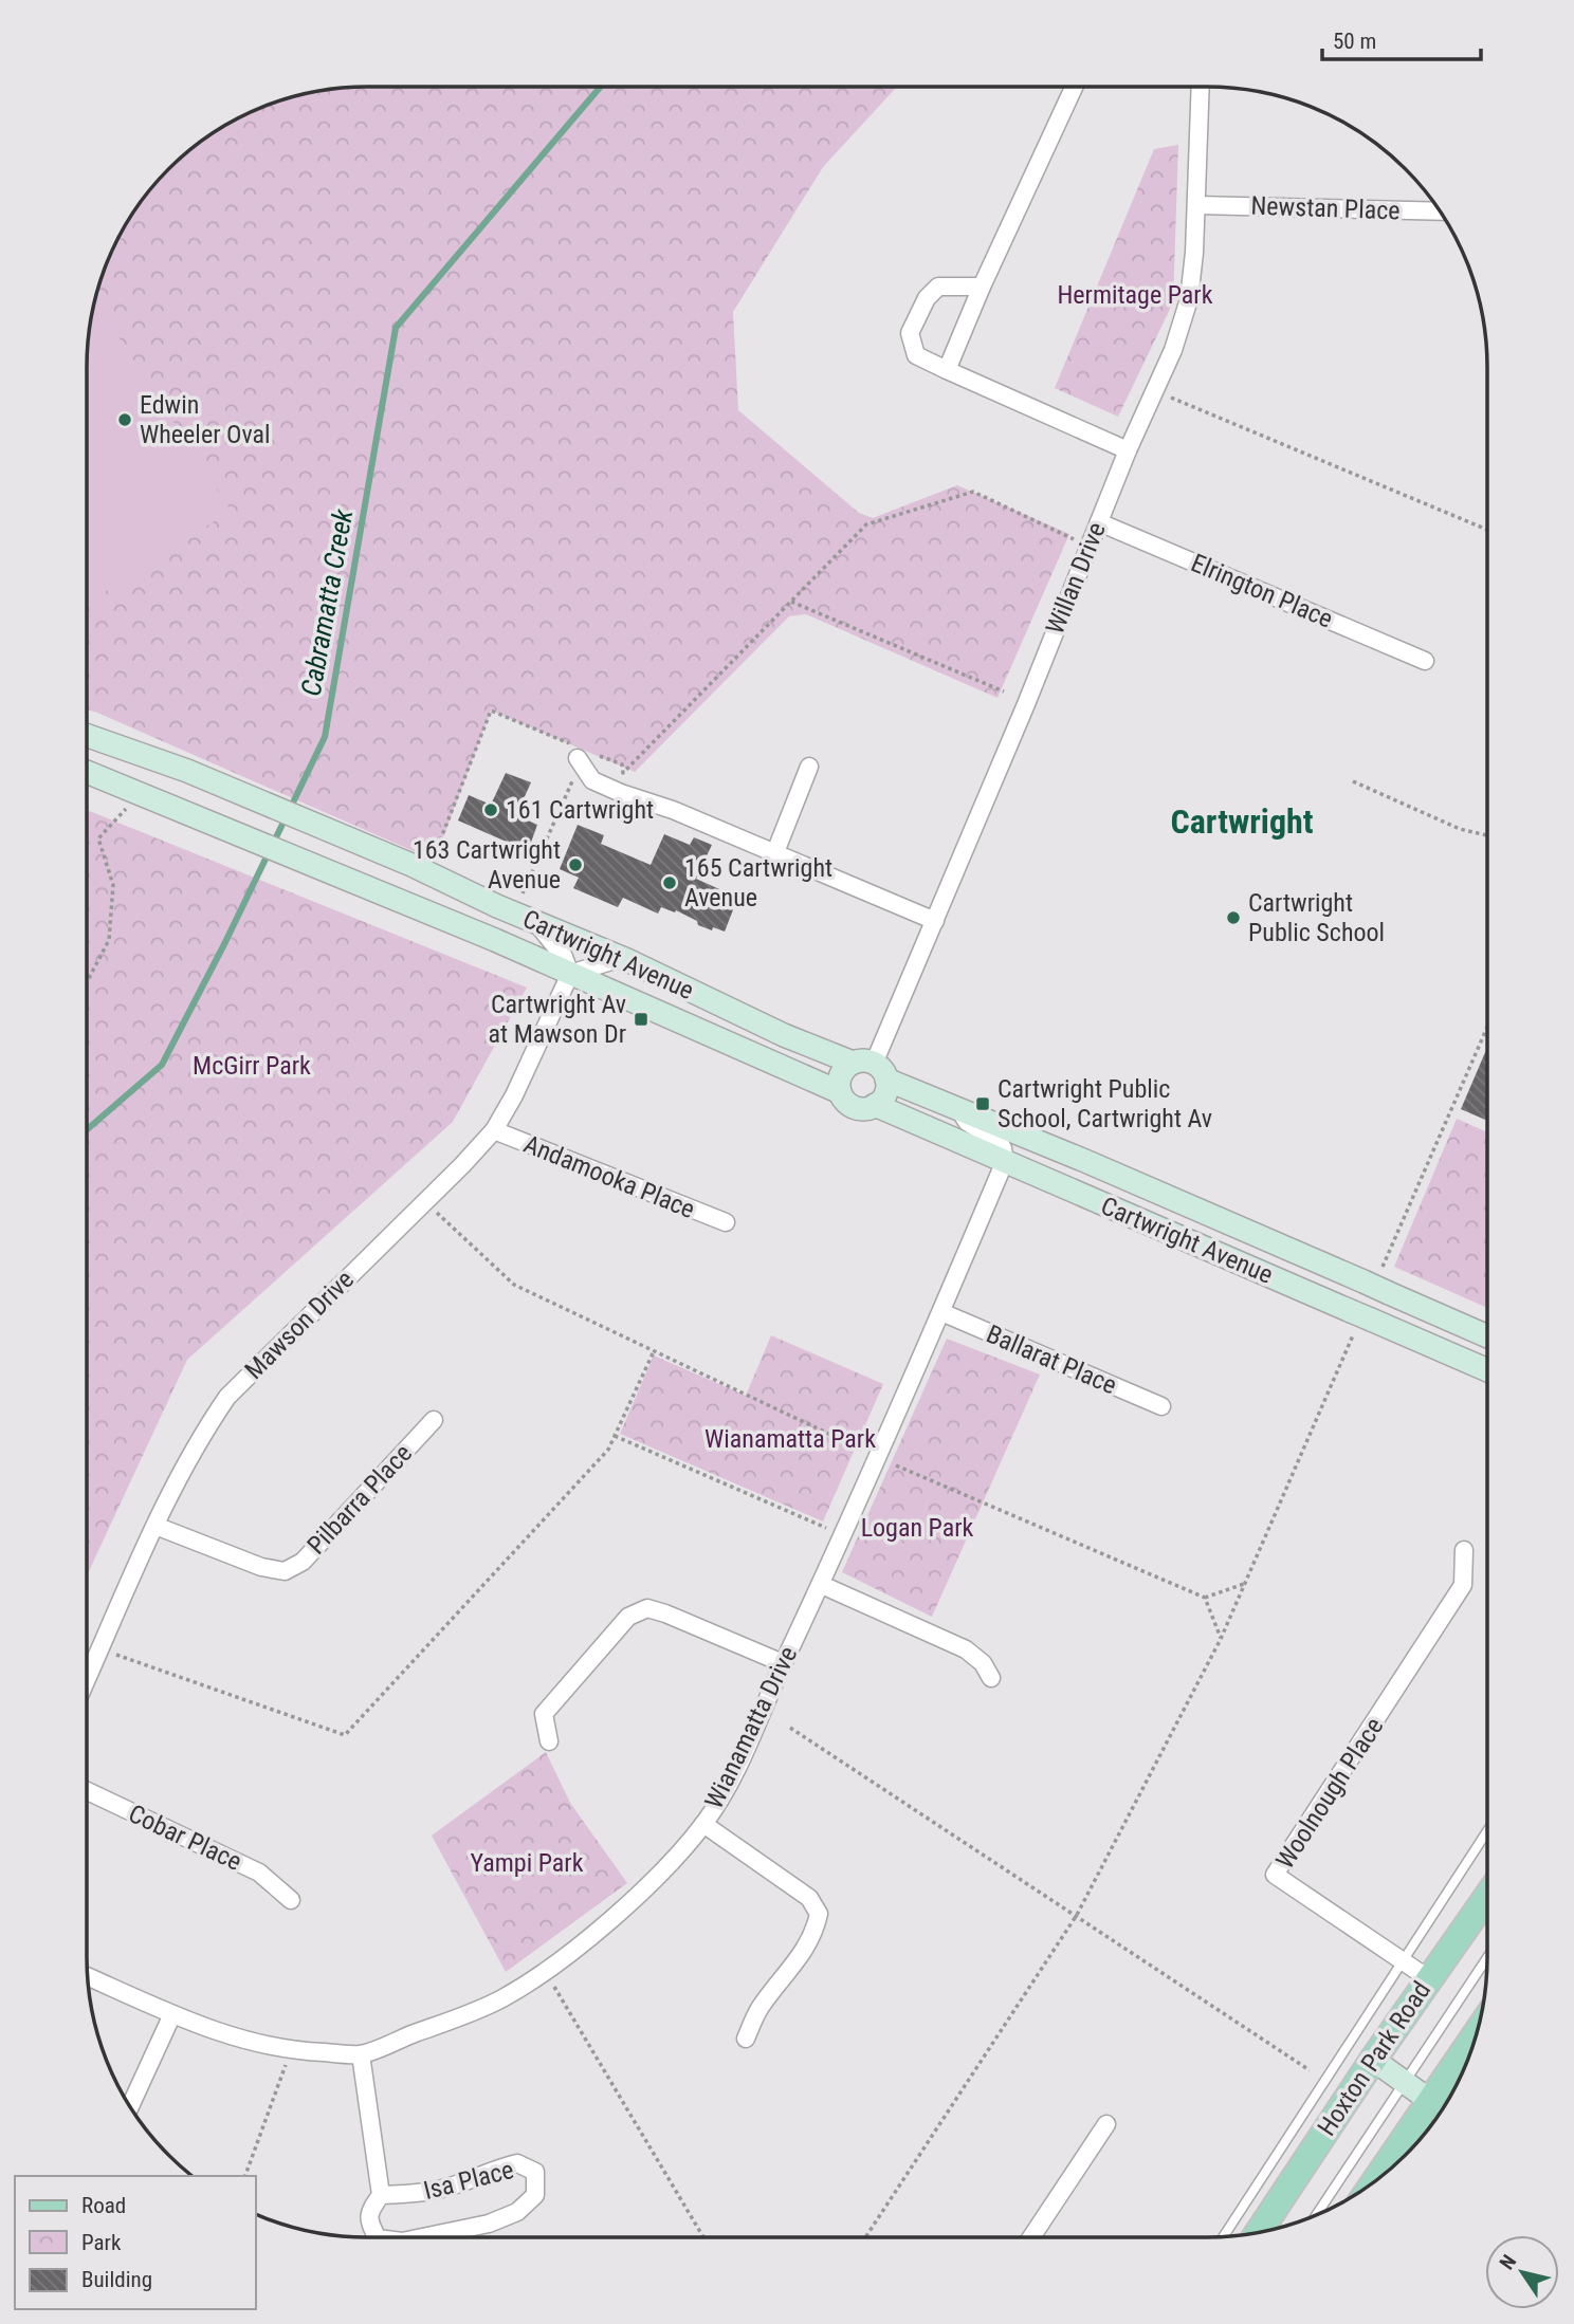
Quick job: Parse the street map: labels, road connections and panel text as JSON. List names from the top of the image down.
{
  "streets": {
    "main road": ["Hoxton Park Road"],
    "street": [
      "Newstan Place",
      "Willan Drive",
      "Elrington Place",
      "Cartwright Avenue",
      "Andamooka Place",
      "Mawson Drive",
      "Ballarat Place",
      "Pilbarra Place",
      "Wianamatta Drive",
      "Woolnough Place",
      "Cobar Place",
      "Isa Place"
    ]
  },
  "crossings": [
    ["Newstan Place", "Willan Drive"],
    ["Willan Drive", "Elrington Place"],
    ["Willan Drive", "Cartwright Avenue"],
    ["Cartwright Avenue", "Mawson Drive"],
    ["Cartwright Avenue", "Wianamatta Drive"],
    ["Andamooka Place", "Mawson Drive"],
    ["Mawson Drive", "Pilbarra Place"],
    ["Ballarat Place", "Wianamatta Drive"],
    ["Wianamatta Drive", "Isa Place"],
    ["Woolnough Place", "Hoxton Park Road"]
  ],
  "districts": ["Cartwright"],
  "water": ["Cabramatta Creek"],
  "parks": [
    "Hermitage Park",
    "McGirr Park",
    "Wianamatta Park",
    "Logan Park",
    "Yampi Park"
  ],
  "places": {
    "other": [
      "Edwin Wheeler Oval",
      "161 Cartwright",
      "163 Cartwright Avenue",
      "165 Cartwright Avenue",
      "Cartwright Public School"
    ],
    "transit": ["Cartwright Av at Mawson Dr", "Cartwright Public School, Cartwright Av"]
  },
  "legend": ["Road", "Park", "Building"],
  "scale_bar": "50 m",
  "north": "top left"
}
